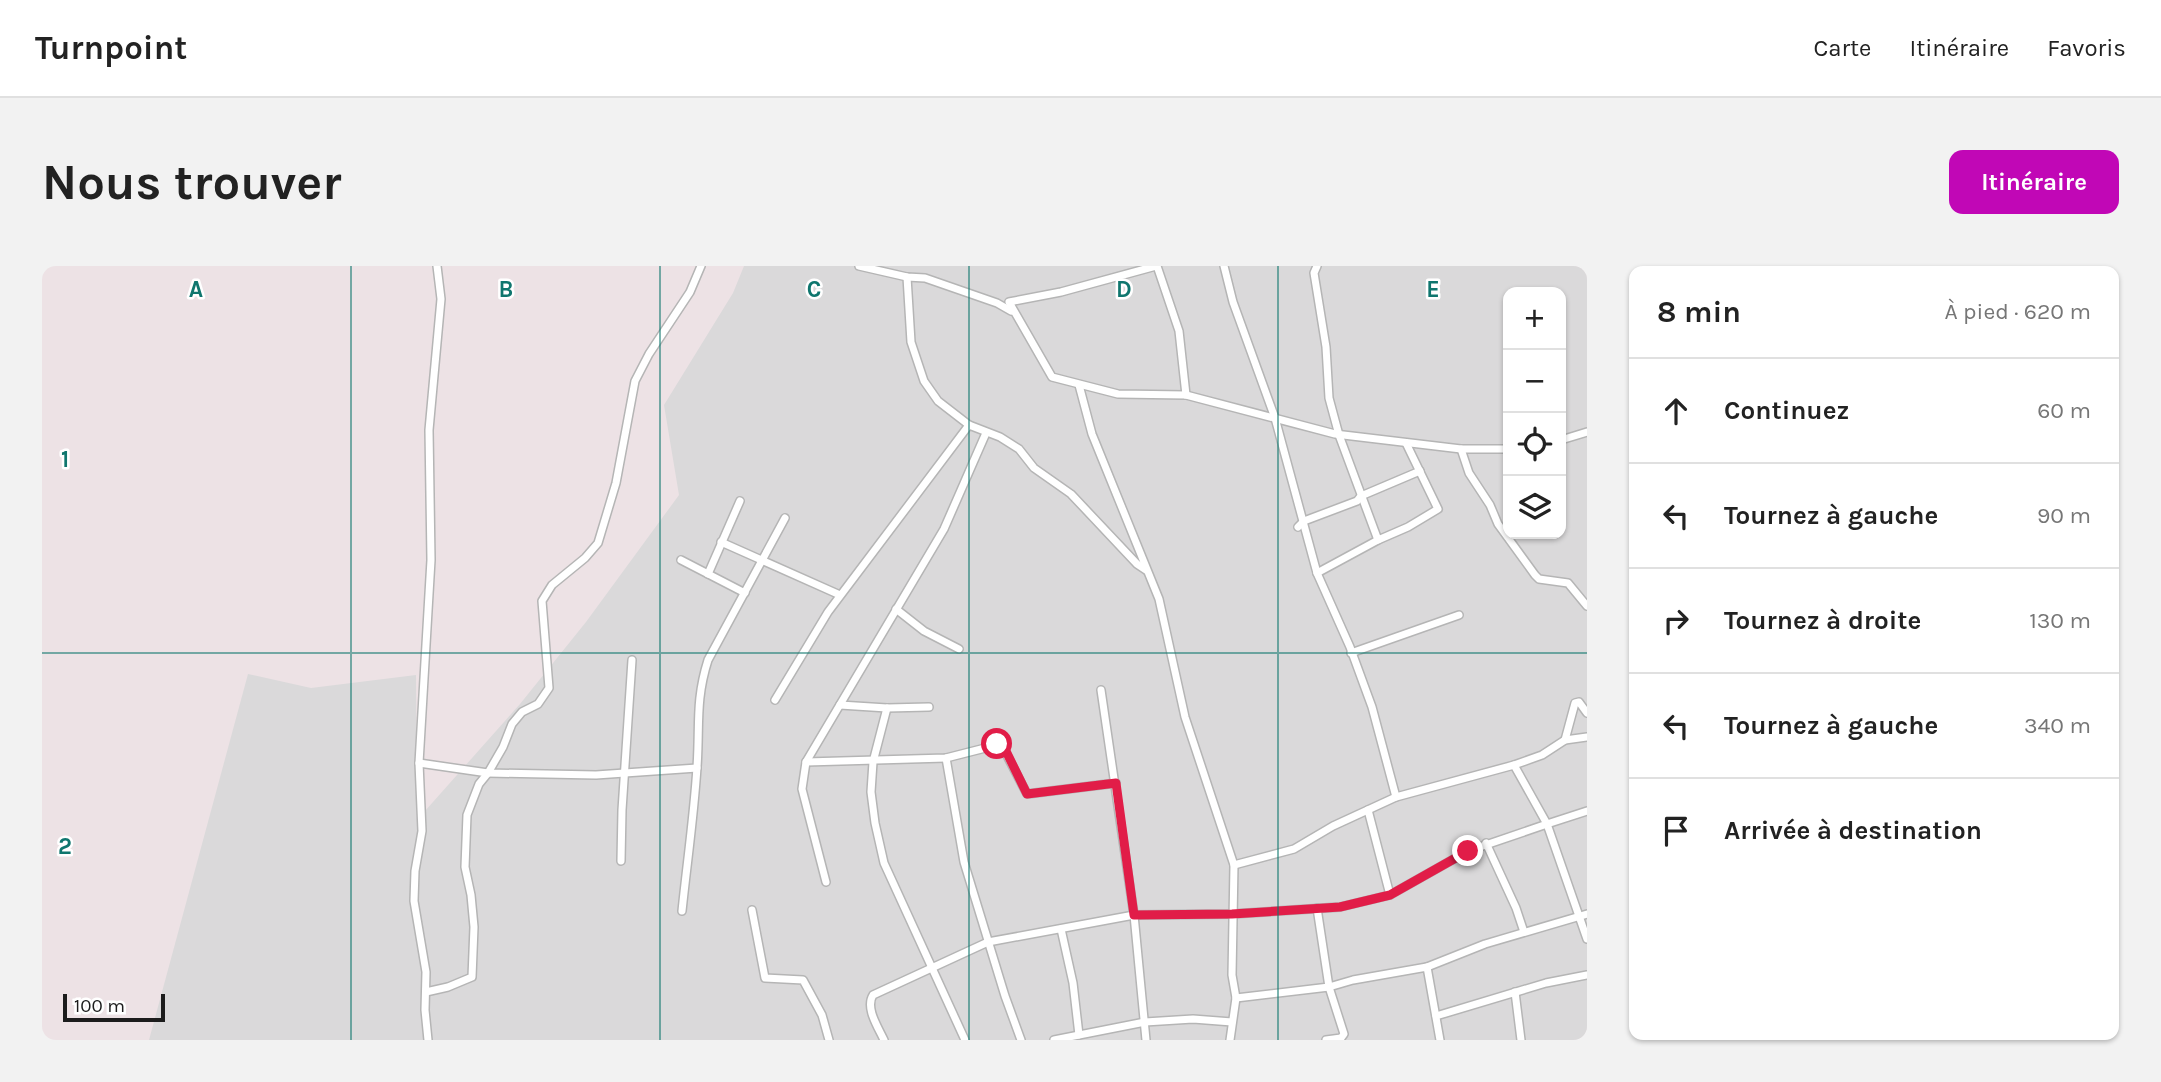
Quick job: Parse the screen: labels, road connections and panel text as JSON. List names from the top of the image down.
{
  "scale_bar": "100 m",
  "page": {
    "header": "Turnpoint",
    "nav": ["Carte", "Itinéraire", "Favoris"],
    "buttons": "Itinéraire",
    "title": "Nous trouver",
    "heading": ["8 min", "À pied · 620 m"],
    "map_buttons": ["+", "−"],
    "list": [
      ["Continuez", "60 m"],
      ["Tournez à gauche", "90 m"],
      ["Tournez à droite", "130 m"],
      ["Tournez à gauche", "340 m"],
      "Arrivée à destination"
    ],
    "scale": "100 m"
  },
  "grid": {
    "columns": [
      "A",
      "B",
      "C",
      "D",
      "E"
    ],
    "rows": ["1", "2"]
  }
}
